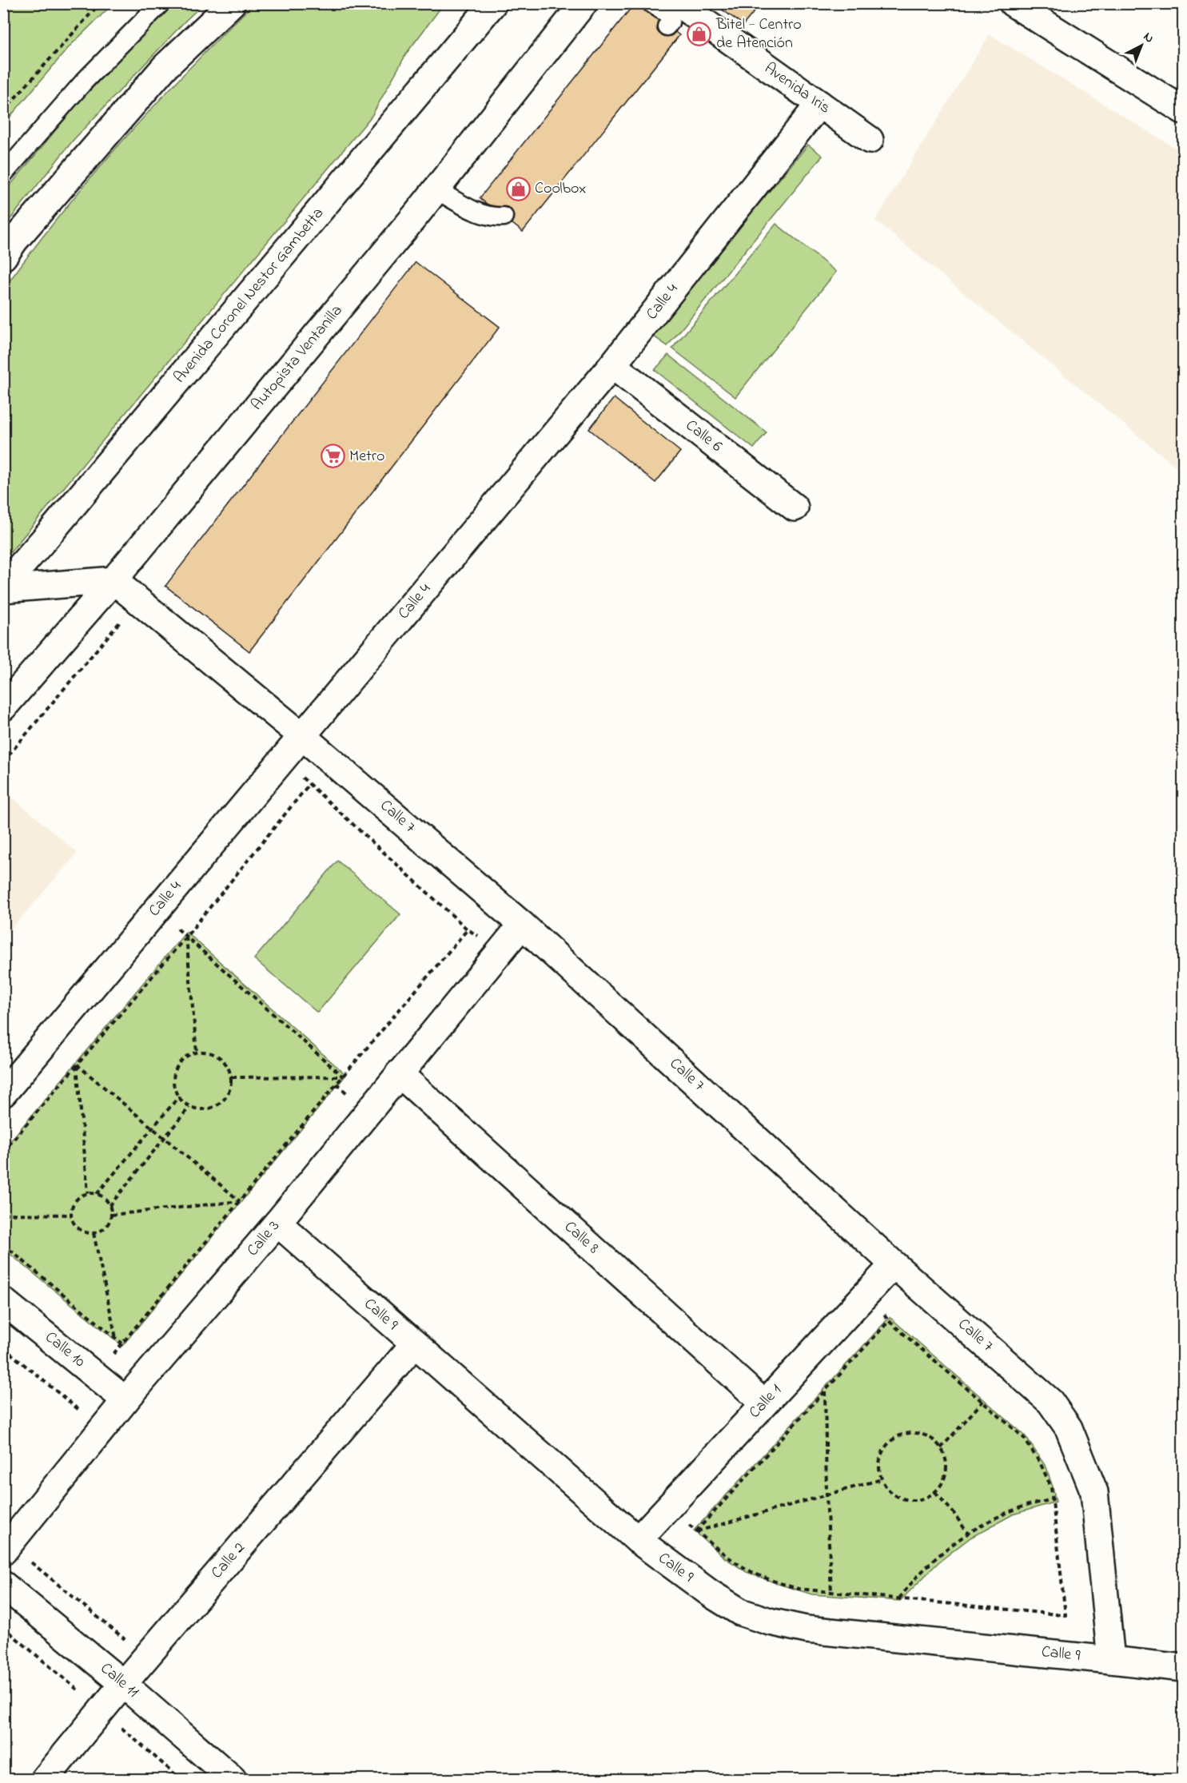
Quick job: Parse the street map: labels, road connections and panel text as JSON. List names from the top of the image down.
{
  "streets": {
    "main road": [
      "Avenida Iris",
      "Avenida Coronel Nestor Gambetta",
      "Calle 4",
      "Autopista Ventanilla",
      "Calle 6",
      "Calle 7",
      "Calle 8",
      "Calle 3",
      "Calle 9",
      "Calle 10",
      "Calle 1",
      "Calle 2",
      "Calle 11"
    ]
  },
  "crossings": [
    ["Avenida Iris", "Calle 4"],
    ["Calle 4", "Calle 6"],
    ["Calle 4", "Calle 7"],
    ["Autopista Ventanilla", "Calle 7"],
    ["Calle 7", "Calle 3"],
    ["Calle 7", "Calle 9"],
    ["Calle 7", "Calle 1"],
    ["Calle 8", "Calle 3"],
    ["Calle 8", "Calle 1"],
    ["Calle 3", "Calle 9"],
    ["Calle 3", "Calle 10"],
    ["Calle 9", "Calle 1"],
    ["Calle 9", "Calle 2"],
    ["Calle 2", "Calle 11"]
  ],
  "places": {
    "shop": ["Bitel - Centro de Atención", "Coolbox"],
    "supermarket": ["Metro"]
  },
  "north": "top right"
}
